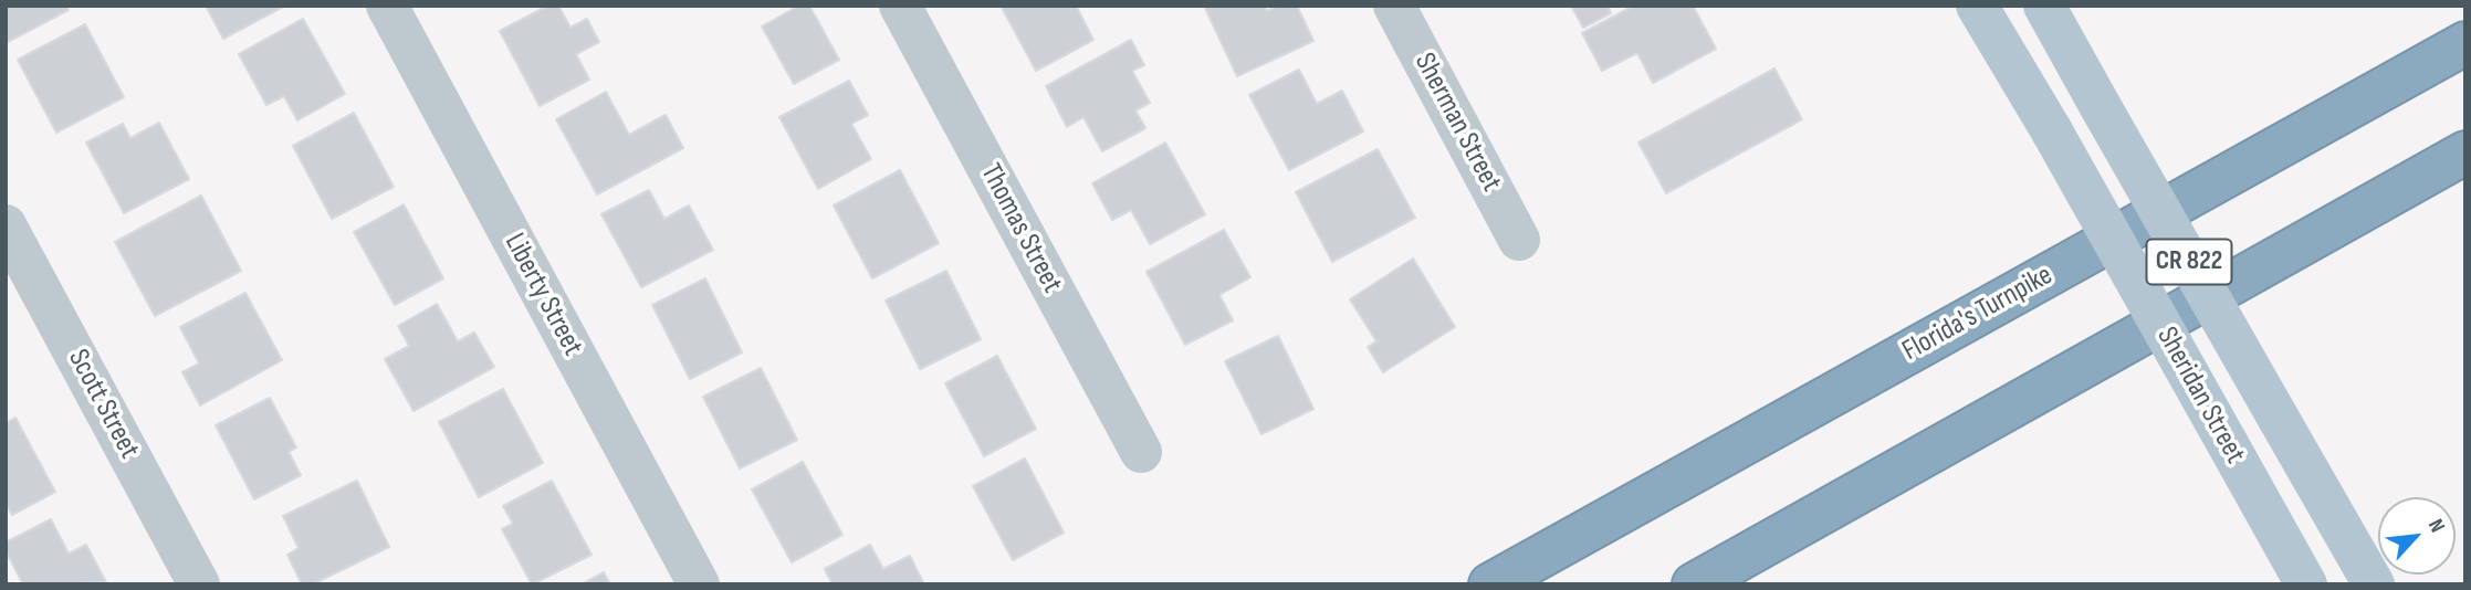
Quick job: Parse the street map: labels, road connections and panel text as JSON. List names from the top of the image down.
{
  "streets": {
    "highway": ["Florida's Turnpike"],
    "main road": ["CR 822", "Sheridan Street"],
    "street": [
      "Sherman Street",
      "Thomas Street",
      "Liberty Street",
      "Scott Street"
    ]
  },
  "north": "top right"
}
